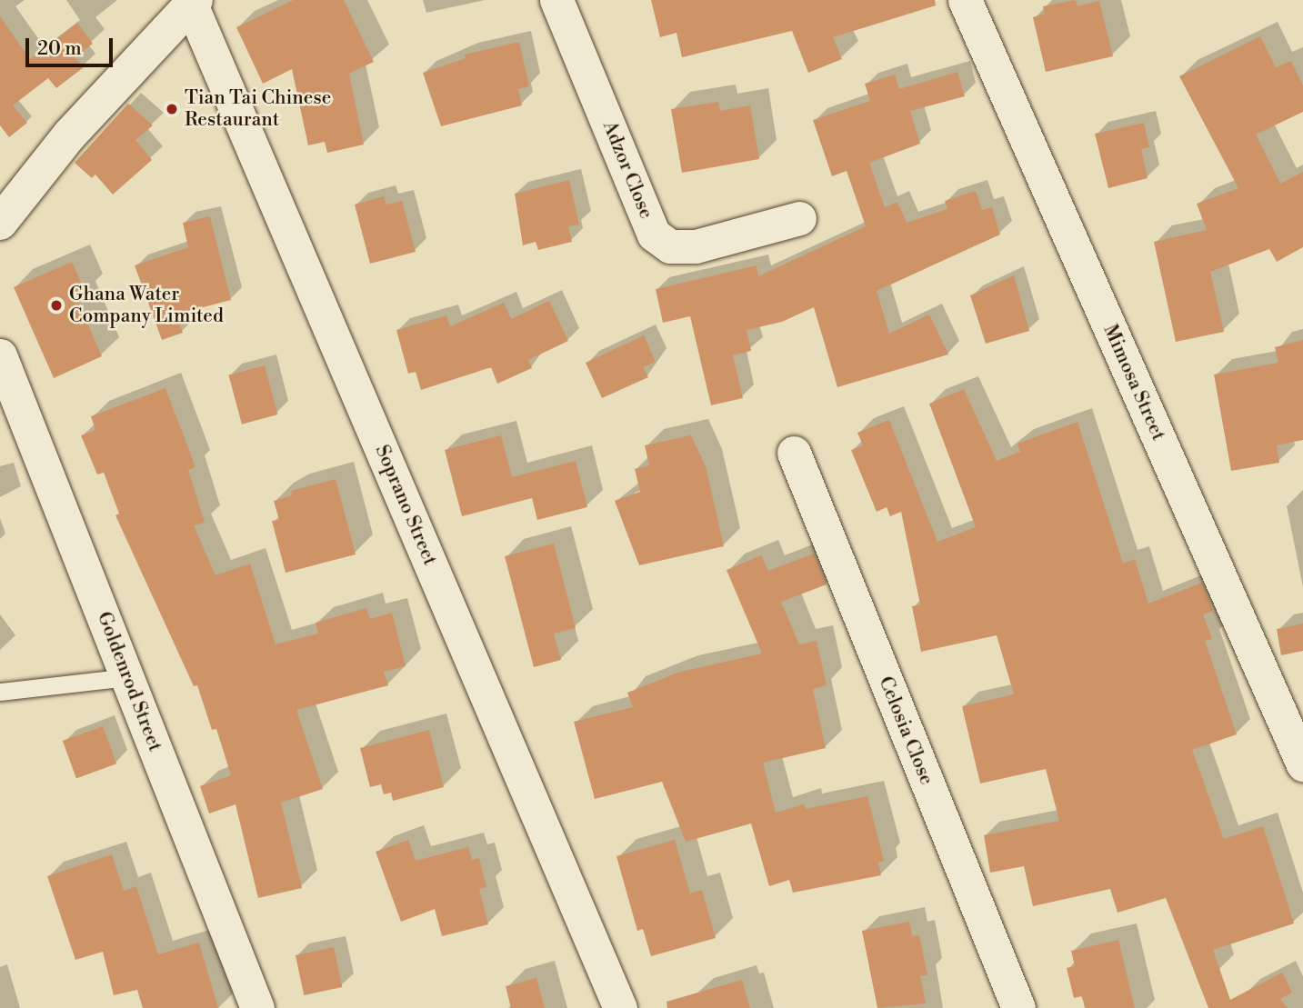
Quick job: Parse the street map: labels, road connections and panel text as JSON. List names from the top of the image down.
{
  "streets": {
    "street": [
      "Adzor Close",
      "Mimosa Street",
      "Soprano Street",
      "Goldenrod Street",
      "Celosia Close"
    ]
  },
  "places": ["Tian Tai Chinese Restaurant", "Ghana Water Company Limited"],
  "scale_bar": "20 m"
}
